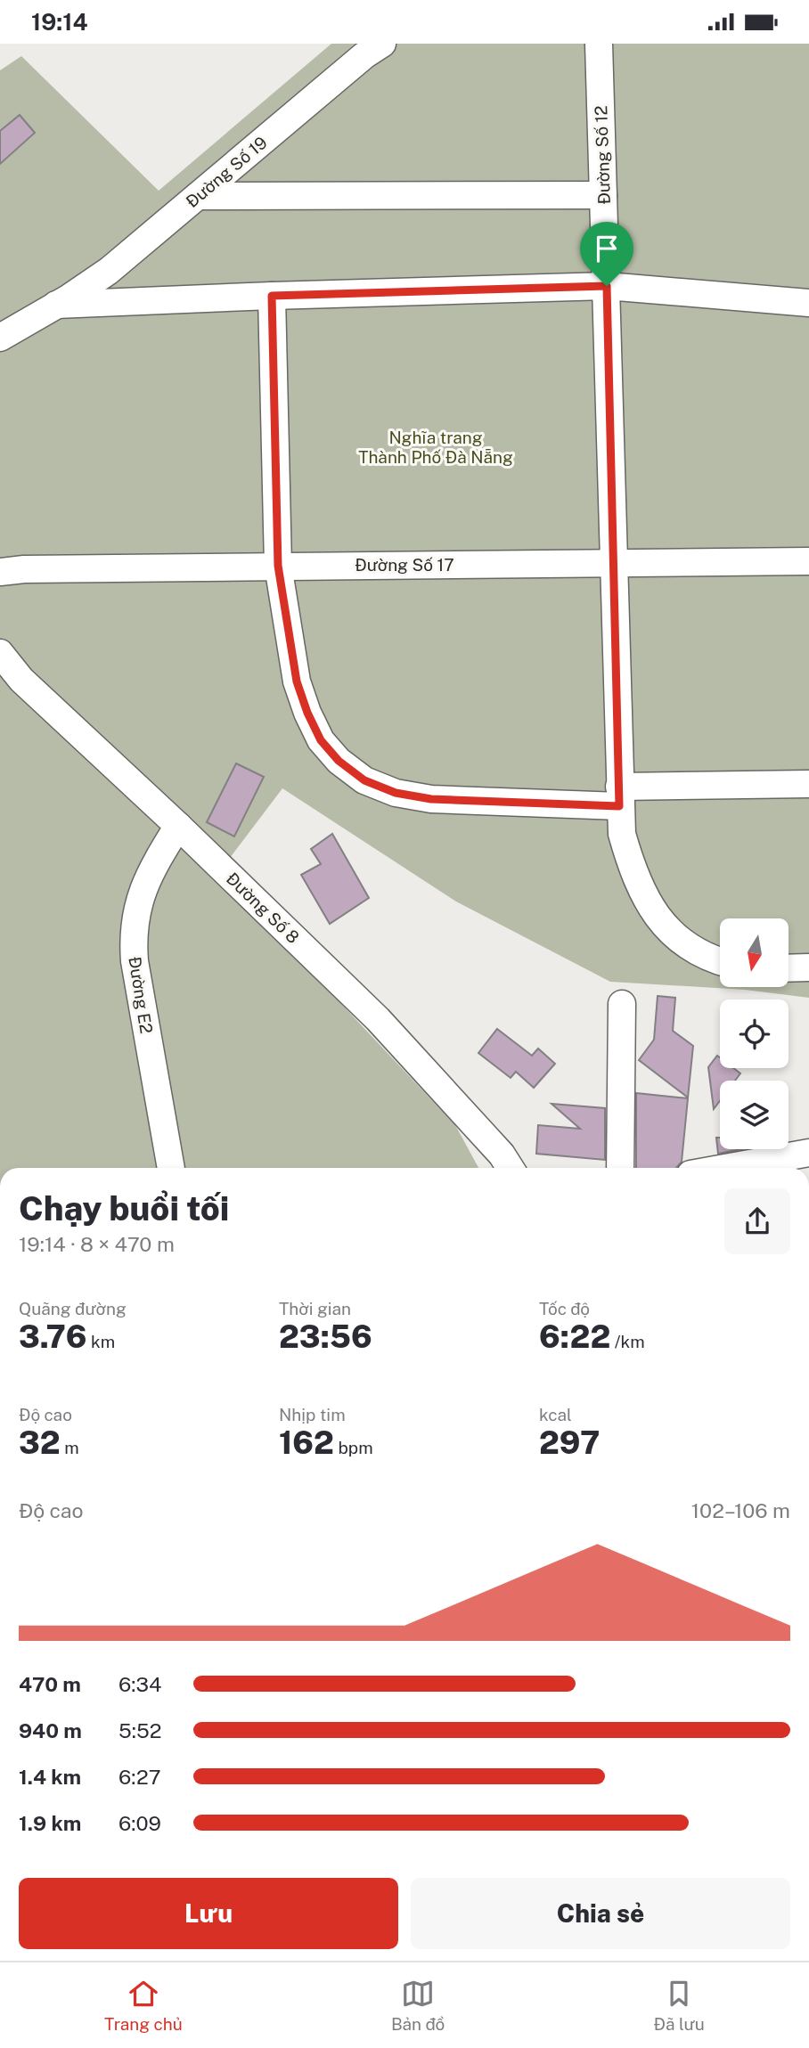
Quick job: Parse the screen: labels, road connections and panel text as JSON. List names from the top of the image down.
{
  "streets": {
    "street": [
      "Đường Số 12",
      "Đường Số 19",
      "Đường Số 17",
      "Đường Số 8",
      "Đường E2"
    ]
  },
  "crossings": [
    ["Đường Số 12", "Đường Số 17"],
    ["Đường Số 8", "Đường E2"]
  ],
  "parks": ["Nghĩa trang Thành Phố Đà Nẵng"],
  "north": "bottom",
  "page": {
    "status": "19:14",
    "heading": ["Chạy buổi tối", "19:14 · 8 × 470 m"],
    "stats": [
      ["Quãng đường", "3.76 km"],
      ["Thời gian", "23:56"],
      ["Tốc độ", "6:22 /km"],
      ["Độ cao", "32 m"],
      ["Nhịp tim", "162 bpm"],
      ["kcal", "297"]
    ],
    "chart": ["Độ cao", "102–106 m"],
    "list": [
      {
        "name": "470 m",
        "note": "6:34"
      },
      {
        "name": "940 m",
        "note": "5:52"
      },
      {
        "name": "1.4 km",
        "note": "6:27"
      },
      {
        "name": "1.9 km",
        "note": "6:09"
      }
    ],
    "buttons": ["Lưu", "Chia sẻ"],
    "tabs": ["Trang chủ", "Bản đồ", "Đã lưu"]
  }
}
